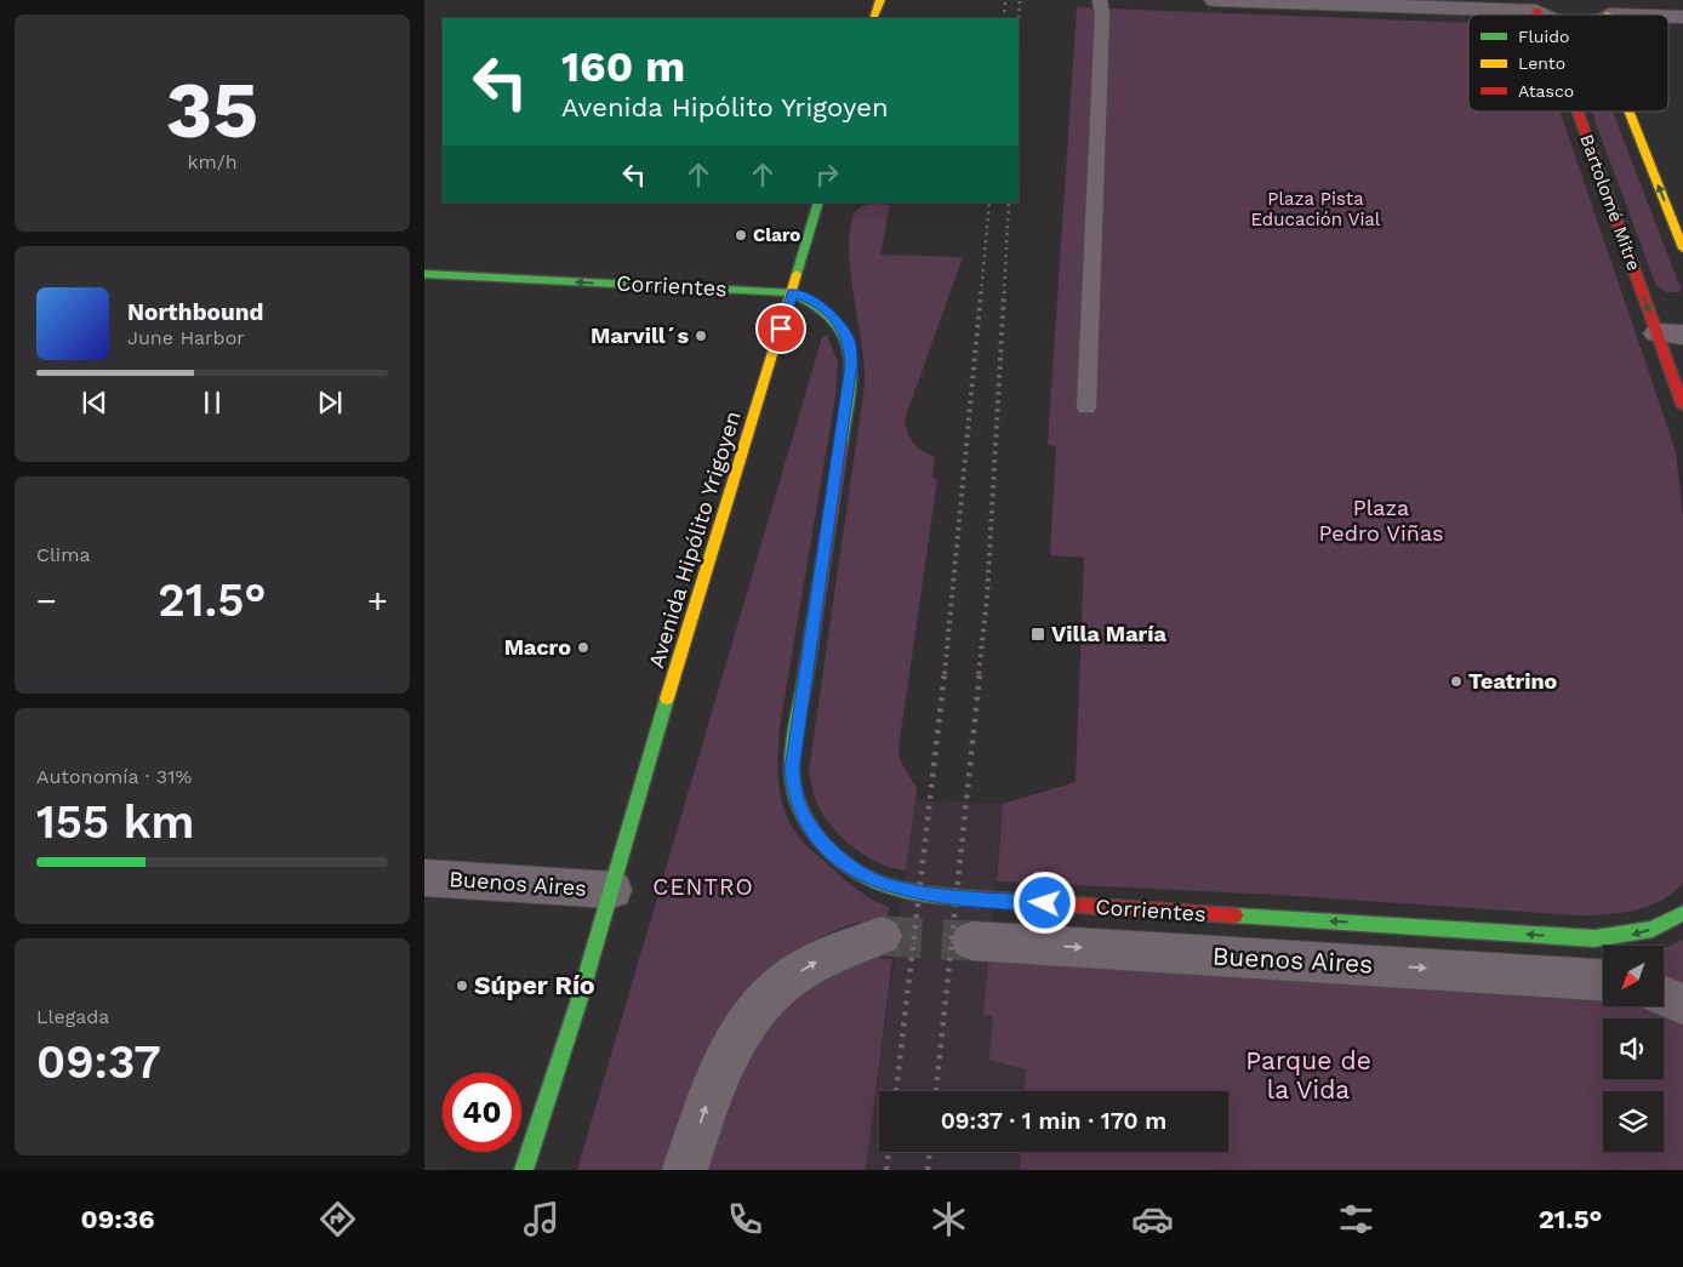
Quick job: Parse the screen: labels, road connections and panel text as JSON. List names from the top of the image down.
{
  "streets": {
    "main road": ["Bartolomé Mitre", "Corrientes", "Avenida Hipólito Yrigoyen"],
    "street": ["Buenos Aires"]
  },
  "crossings": [
    ["Corrientes", "Avenida Hipólito Yrigoyen"],
    ["Avenida Hipólito Yrigoyen", "Buenos Aires"]
  ],
  "one_way": ["Buenos Aires"],
  "districts": ["CENTRO"],
  "parks": ["Plaza Pista Educación Vial", "Plaza Pedro Viñas", "Parque de la Vida"],
  "places": {
    "other": [
      "Claro",
      "Marvill´s",
      "Macro",
      "Teatrino",
      "Súper Río"
    ],
    "transit": ["Villa María"]
  },
  "legend": ["Fluido", "Lento", "Atasco"],
  "north": "bottom left",
  "page": {
    "tile": [
      ["35", "km/h"],
      "Clima",
      ["Autonomía · 31%", "155 km"],
      ["Llegada", "09:37"]
    ],
    "turn": ["160 m", "Avenida Hipólito Yrigoyen"],
    "song": ["Northbound", "June Harbor"],
    "heat": ["−", "21.5°", "+"],
    "limit": "40",
    "trip": "09:37 · 1 min · 170 m",
    "tabs": ["09:36", "21.5°"]
  }
}
